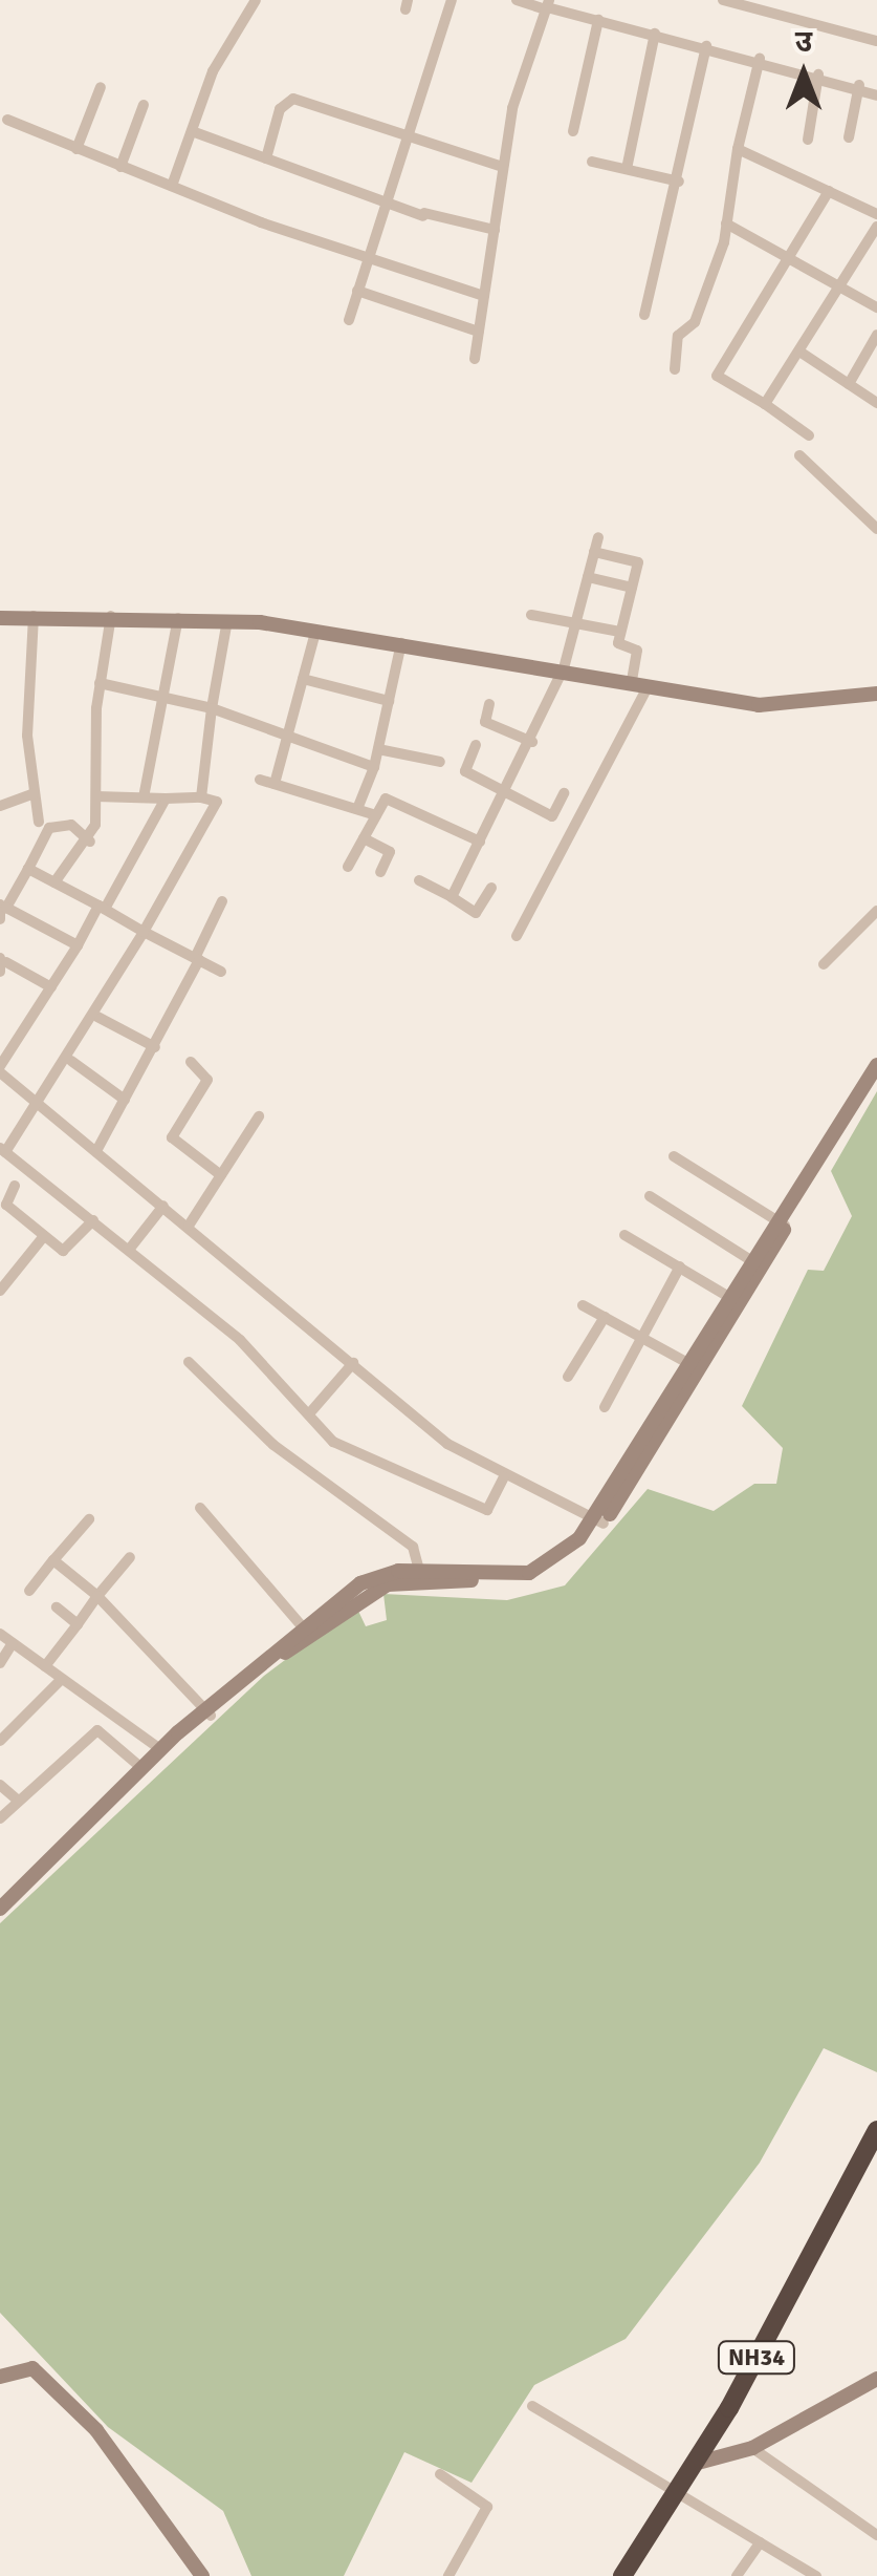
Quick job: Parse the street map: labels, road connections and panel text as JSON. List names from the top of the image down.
{
  "streets": {
    "highway": ["NH34"]
  },
  "north": "top"
}
